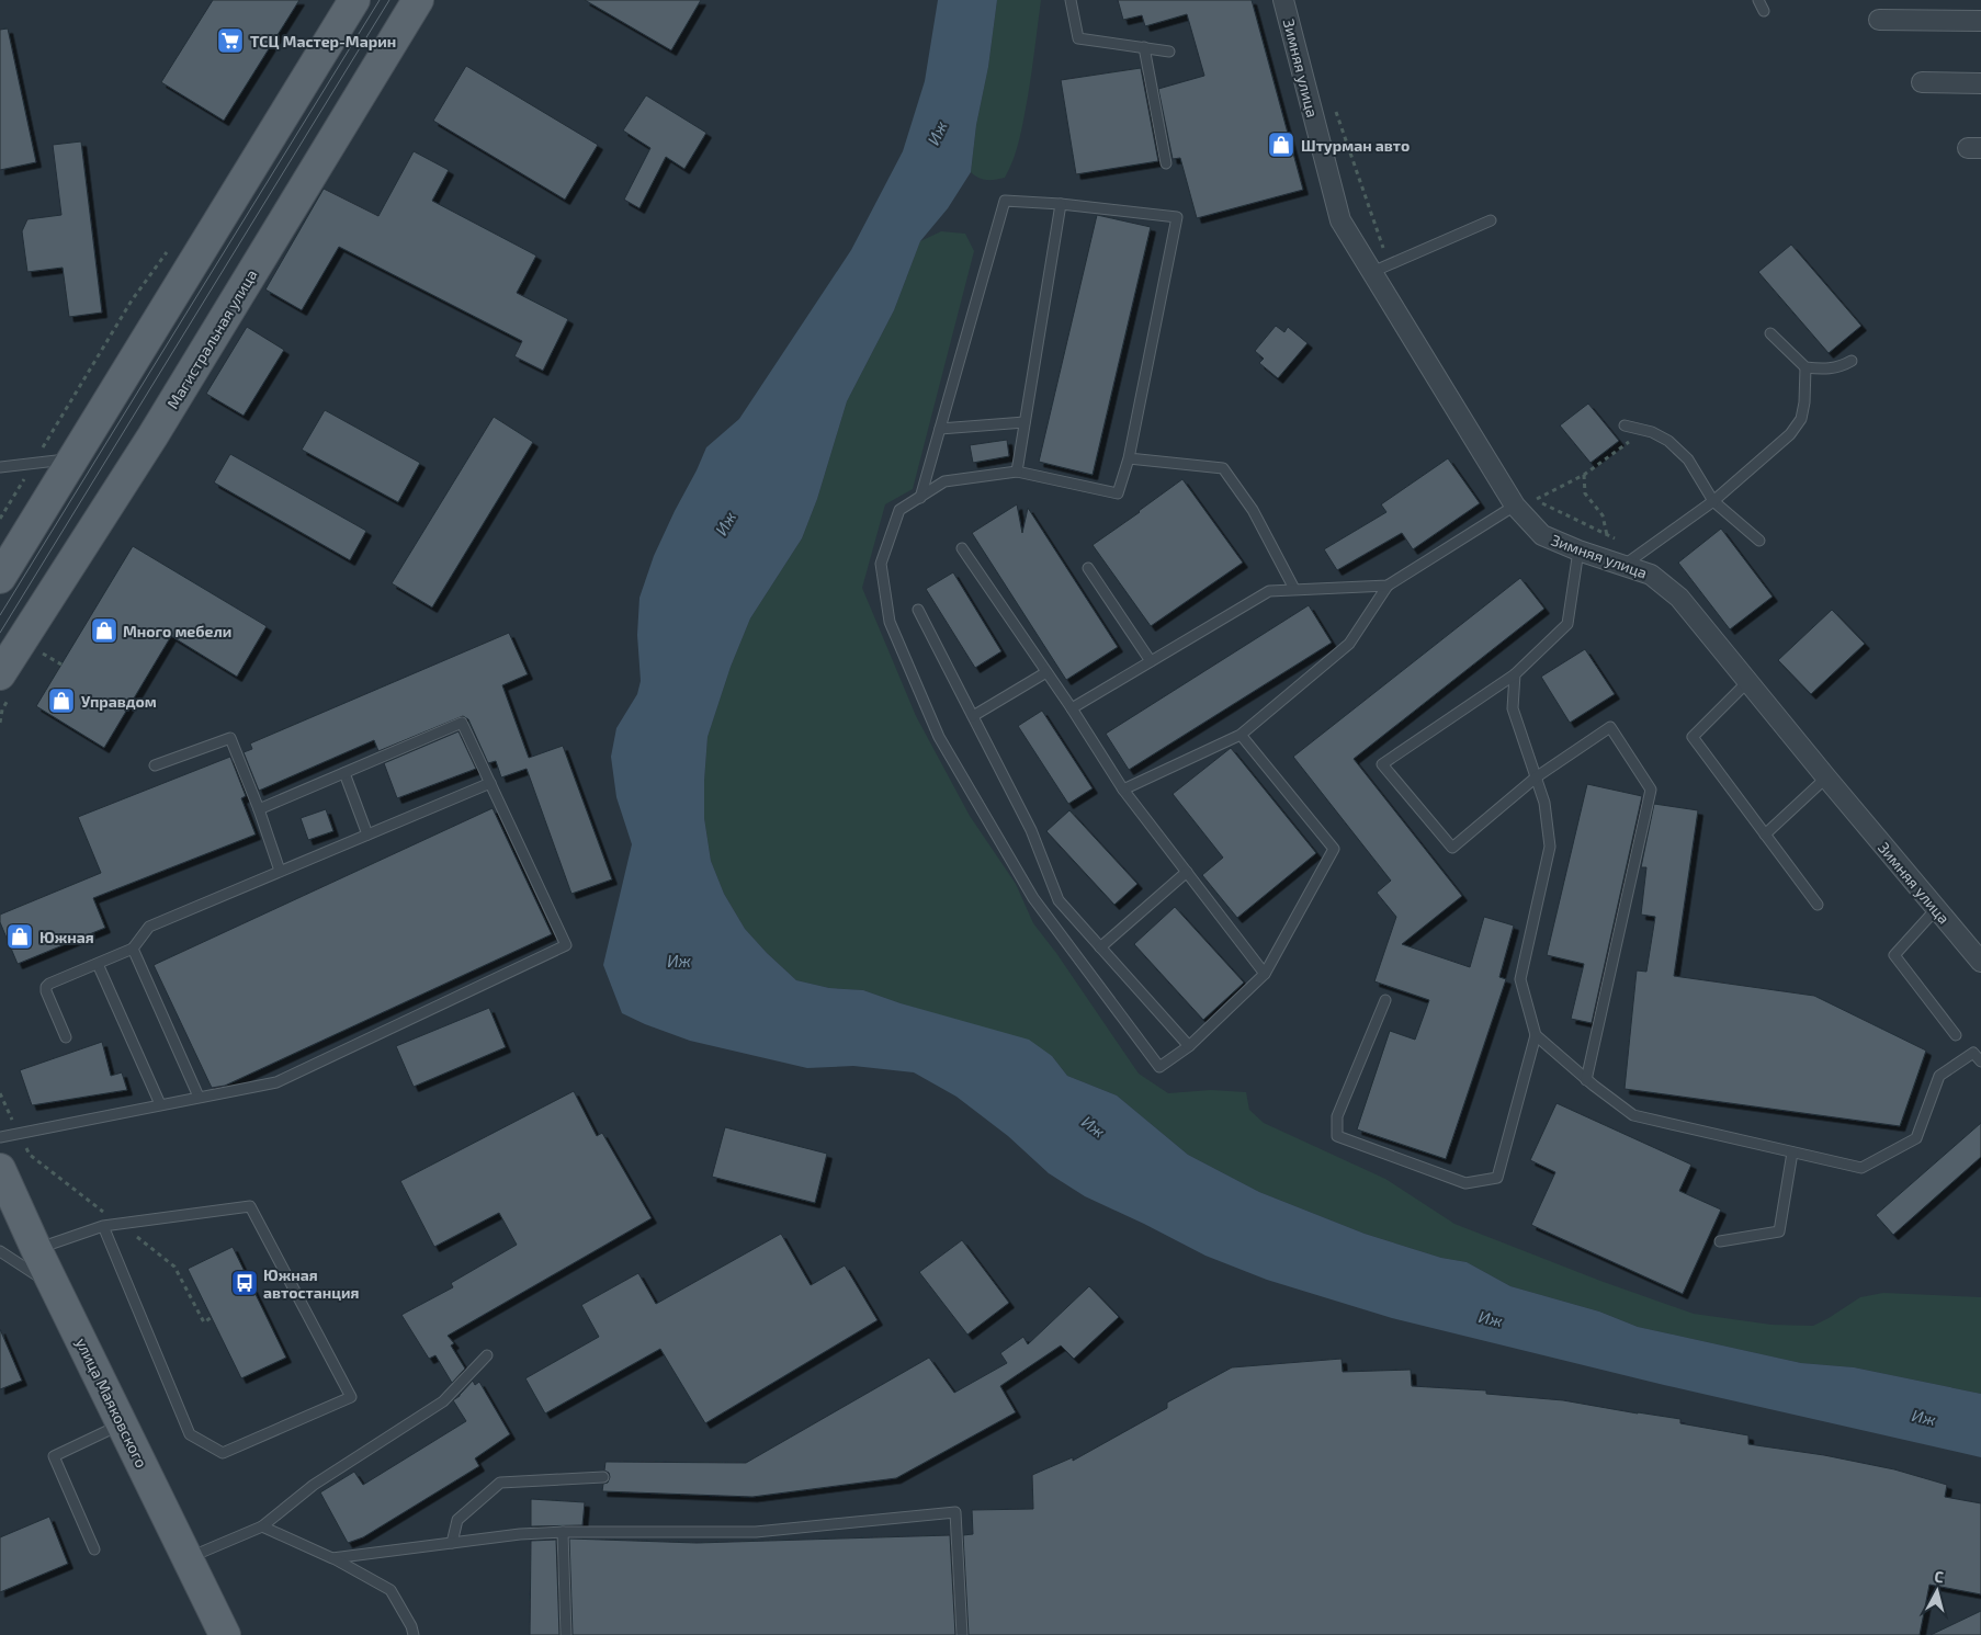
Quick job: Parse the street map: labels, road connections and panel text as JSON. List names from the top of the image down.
{
  "streets": {
    "main road": ["Магистральная улица", "улица Маяковского"],
    "street": ["Зимняя улица"]
  },
  "water": ["Иж"],
  "places": {
    "supermarket": ["ТСЦ Мастер-Марин"],
    "shop": [
      "Штурман авто",
      "Много мебели",
      "Управдом",
      "Южная"
    ],
    "bus stop": ["Южная автостанция"]
  },
  "north": "top"
}
